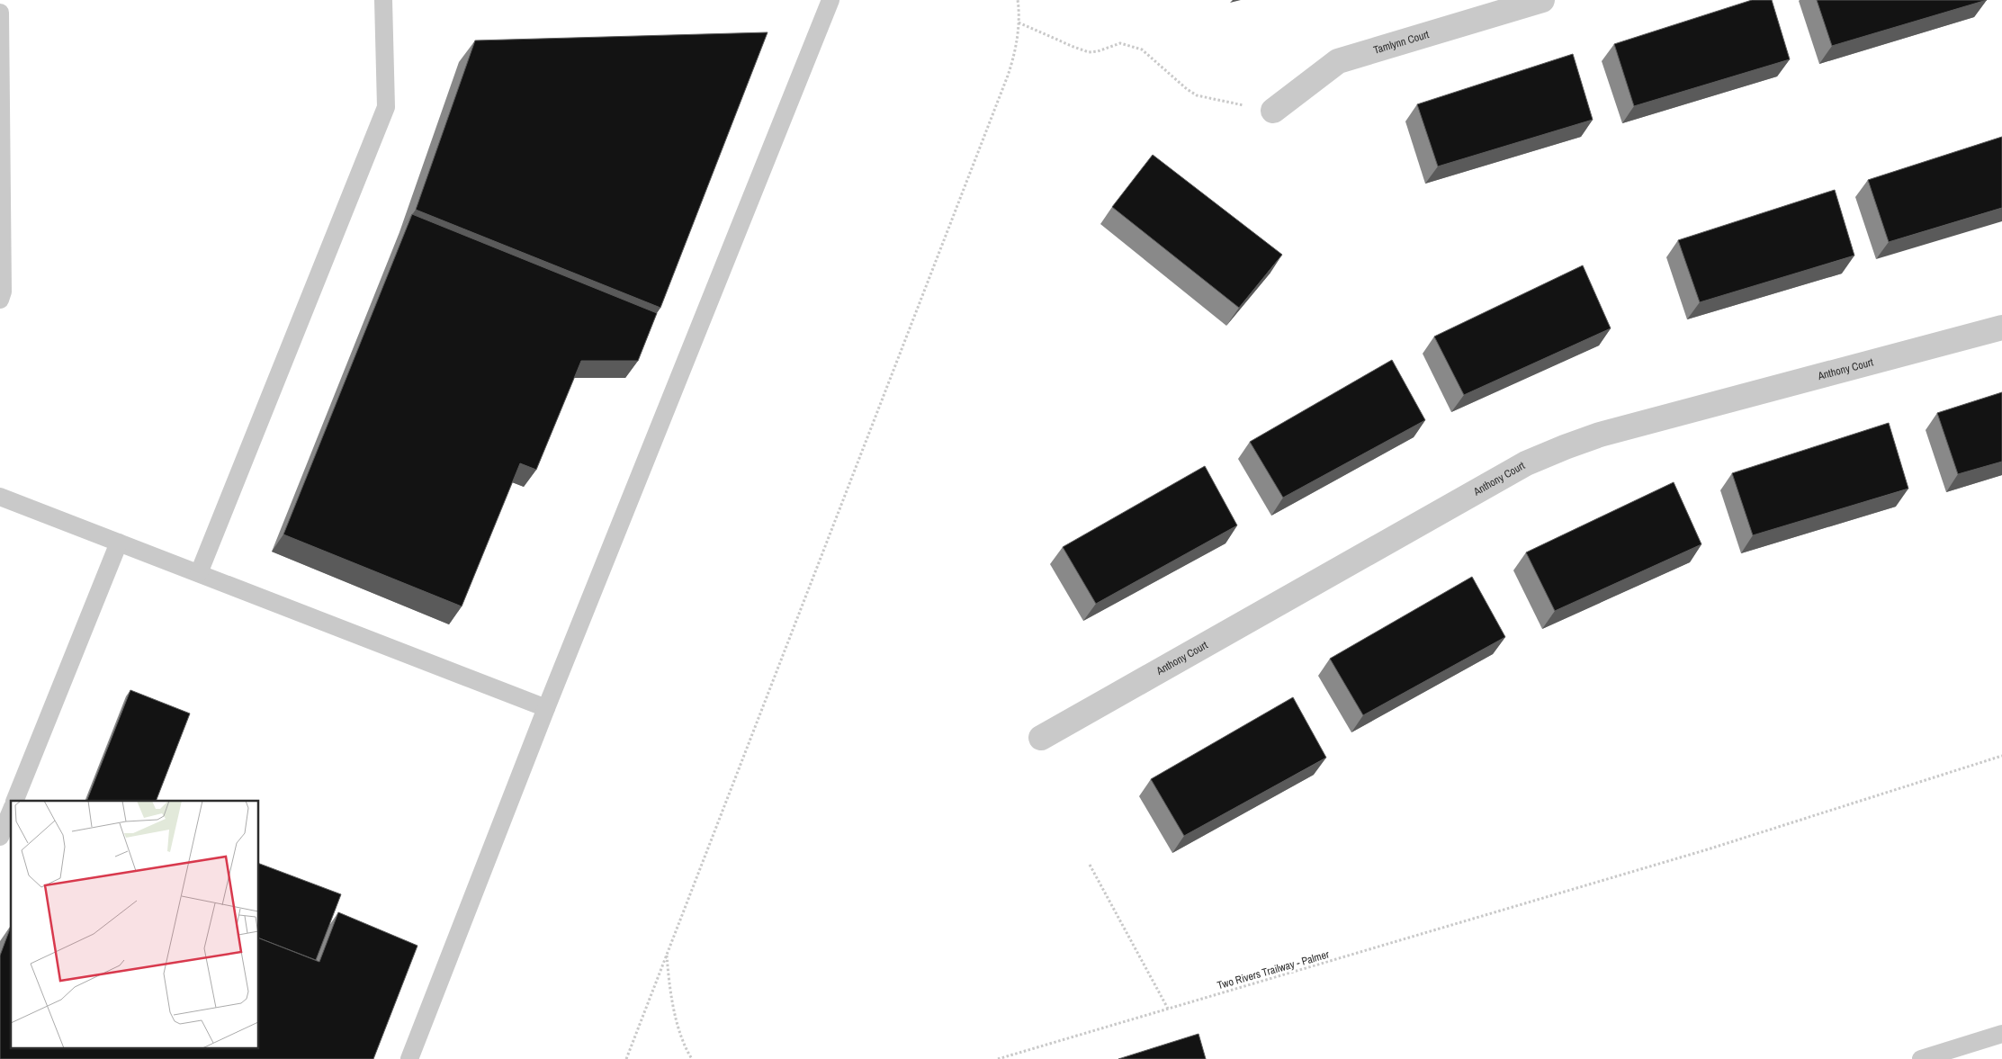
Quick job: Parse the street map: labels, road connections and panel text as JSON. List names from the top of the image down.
{
  "streets": {
    "street": ["Tamlynn Court", "Anthony Court"],
    "path": ["Two Rivers Trailway - Palmer"]
  }
}
